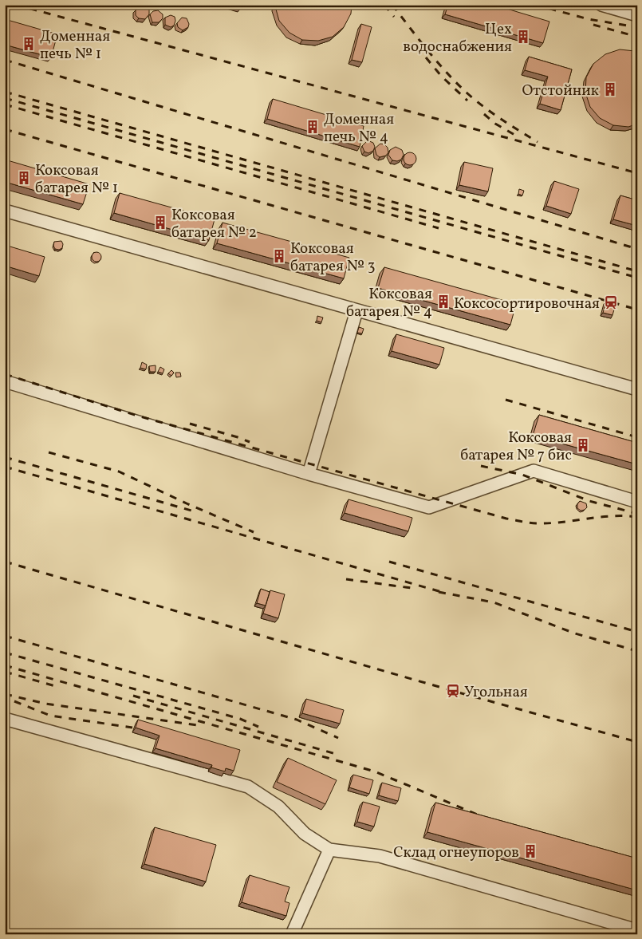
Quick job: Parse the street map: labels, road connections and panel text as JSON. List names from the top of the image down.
{
  "places": {
    "building": [
      "Цех водоснабжения",
      "Доменная печь № 1",
      "Отстойник",
      "Доменная печь № 4",
      "Коксовая батарея № 1",
      "Коксовая батарея № 2",
      "Коксовая батарея № 3",
      "Коксовая батарея № 4",
      "Коксовая батарея № 7 бис",
      "Склад огнеупоров"
    ],
    "station": ["Коксосортировочная", "Угольная"]
  }
}
